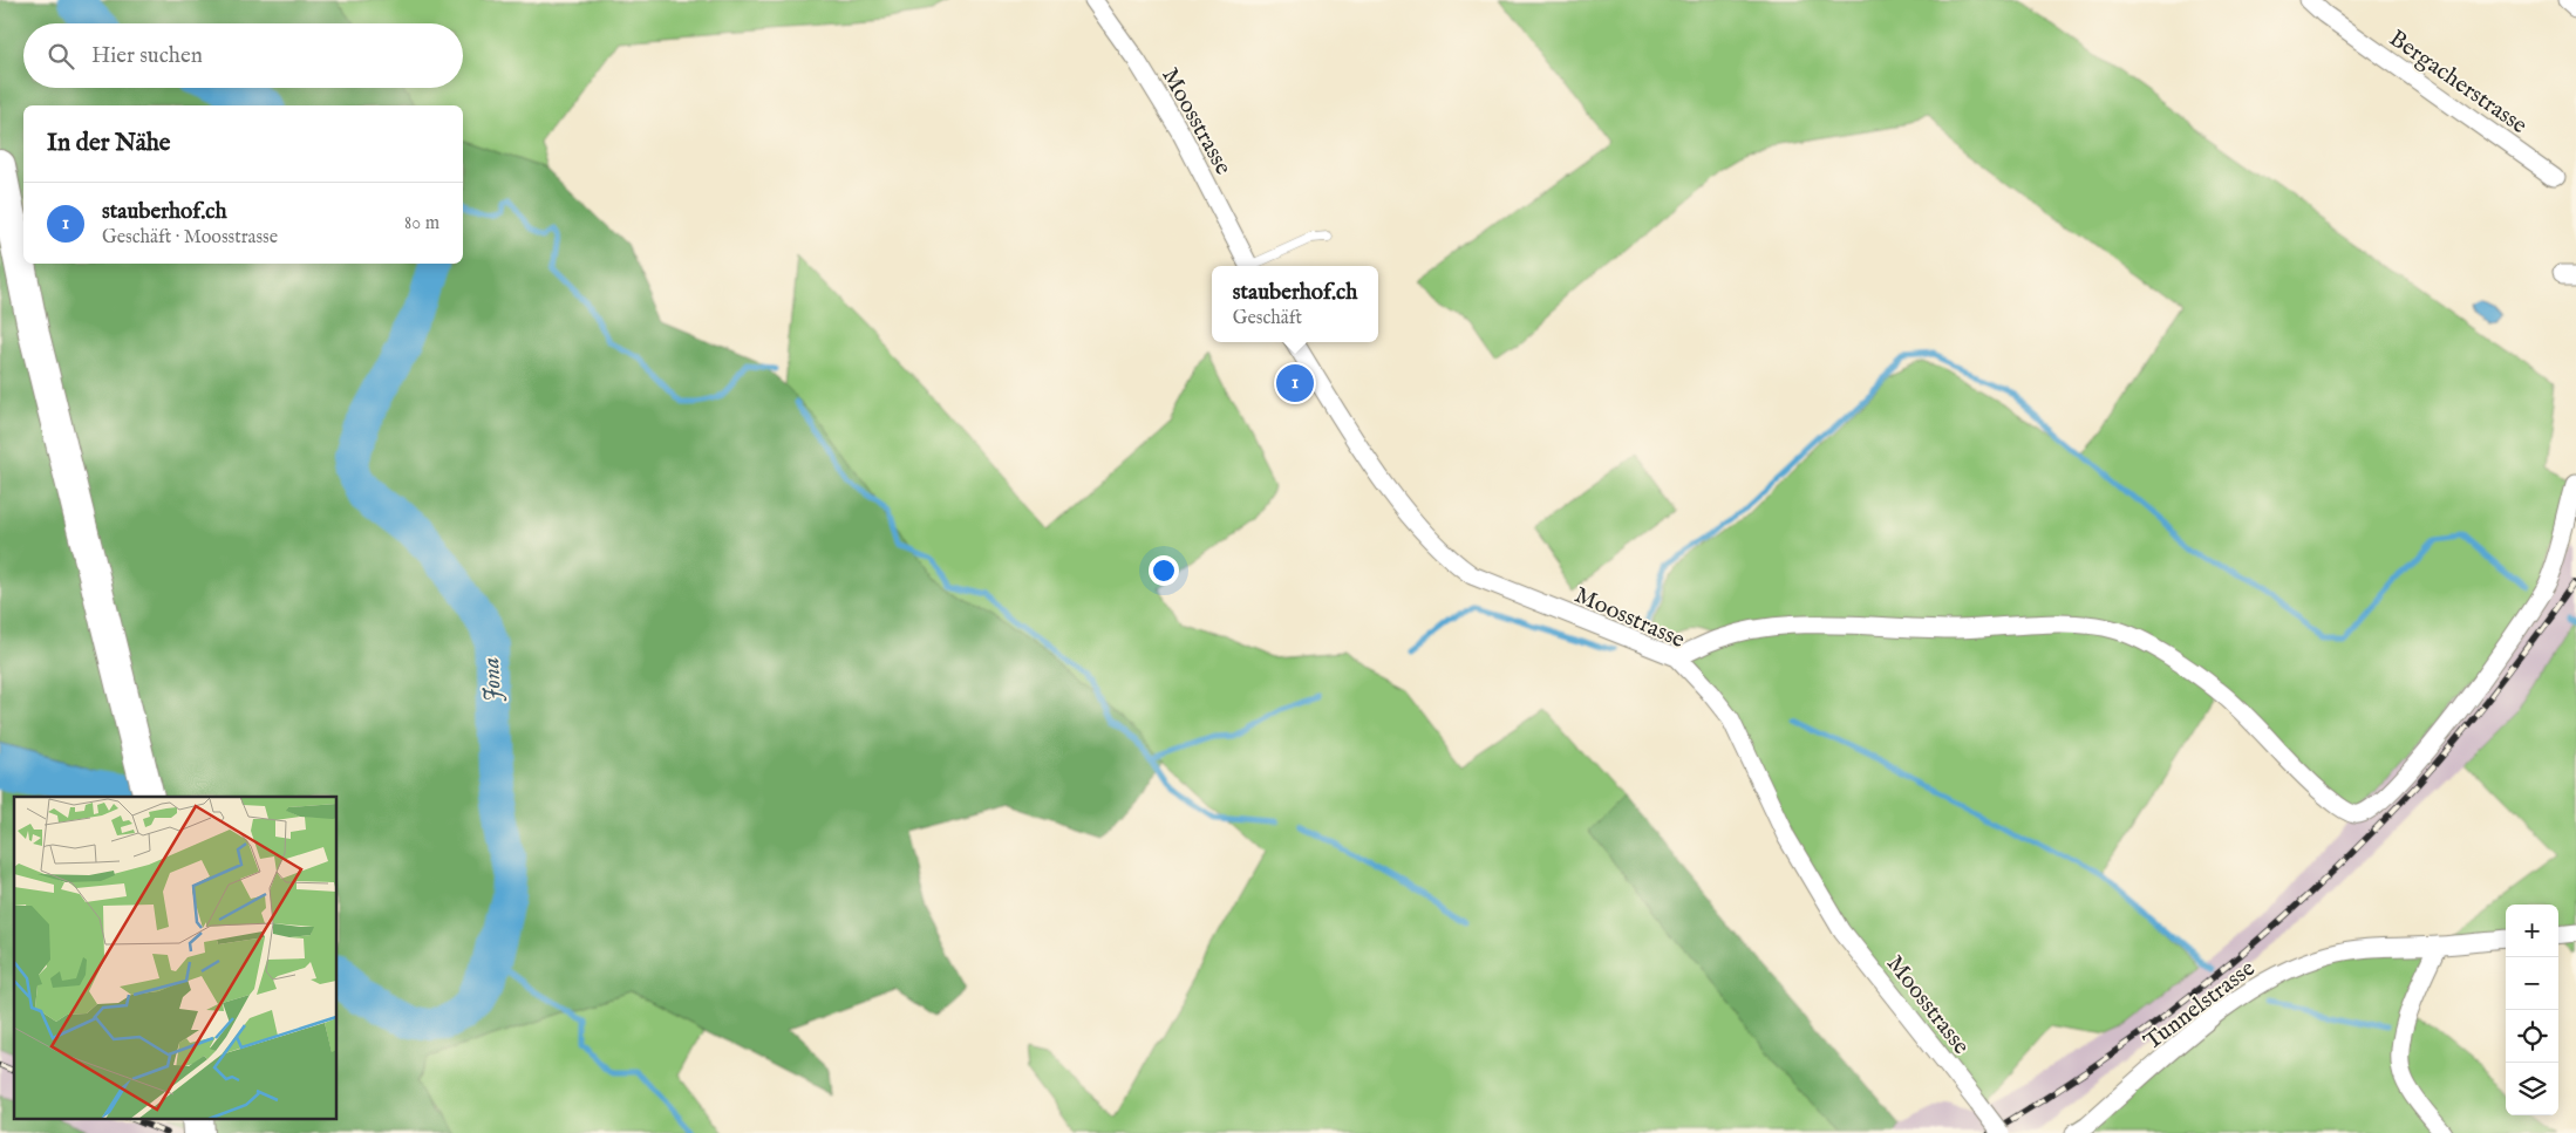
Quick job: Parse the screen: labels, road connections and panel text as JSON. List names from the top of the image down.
{
  "streets": {
    "street": ["Bergacherstrasse", "Moosstrasse", "Tunnelstrasse"]
  },
  "water": ["Jona"],
  "page": {
    "search": "Hier suchen",
    "heading": "In der Nähe",
    "list": [
      {
        "mark": "1",
        "name": "stauberhof.ch",
        "note": "Geschäft · Moosstrasse",
        "value": "80 m"
      }
    ],
    "popup": ["stauberhof.ch", "Geschäft"],
    "pins": "1",
    "map_buttons": ["+", "−"]
  }
}
